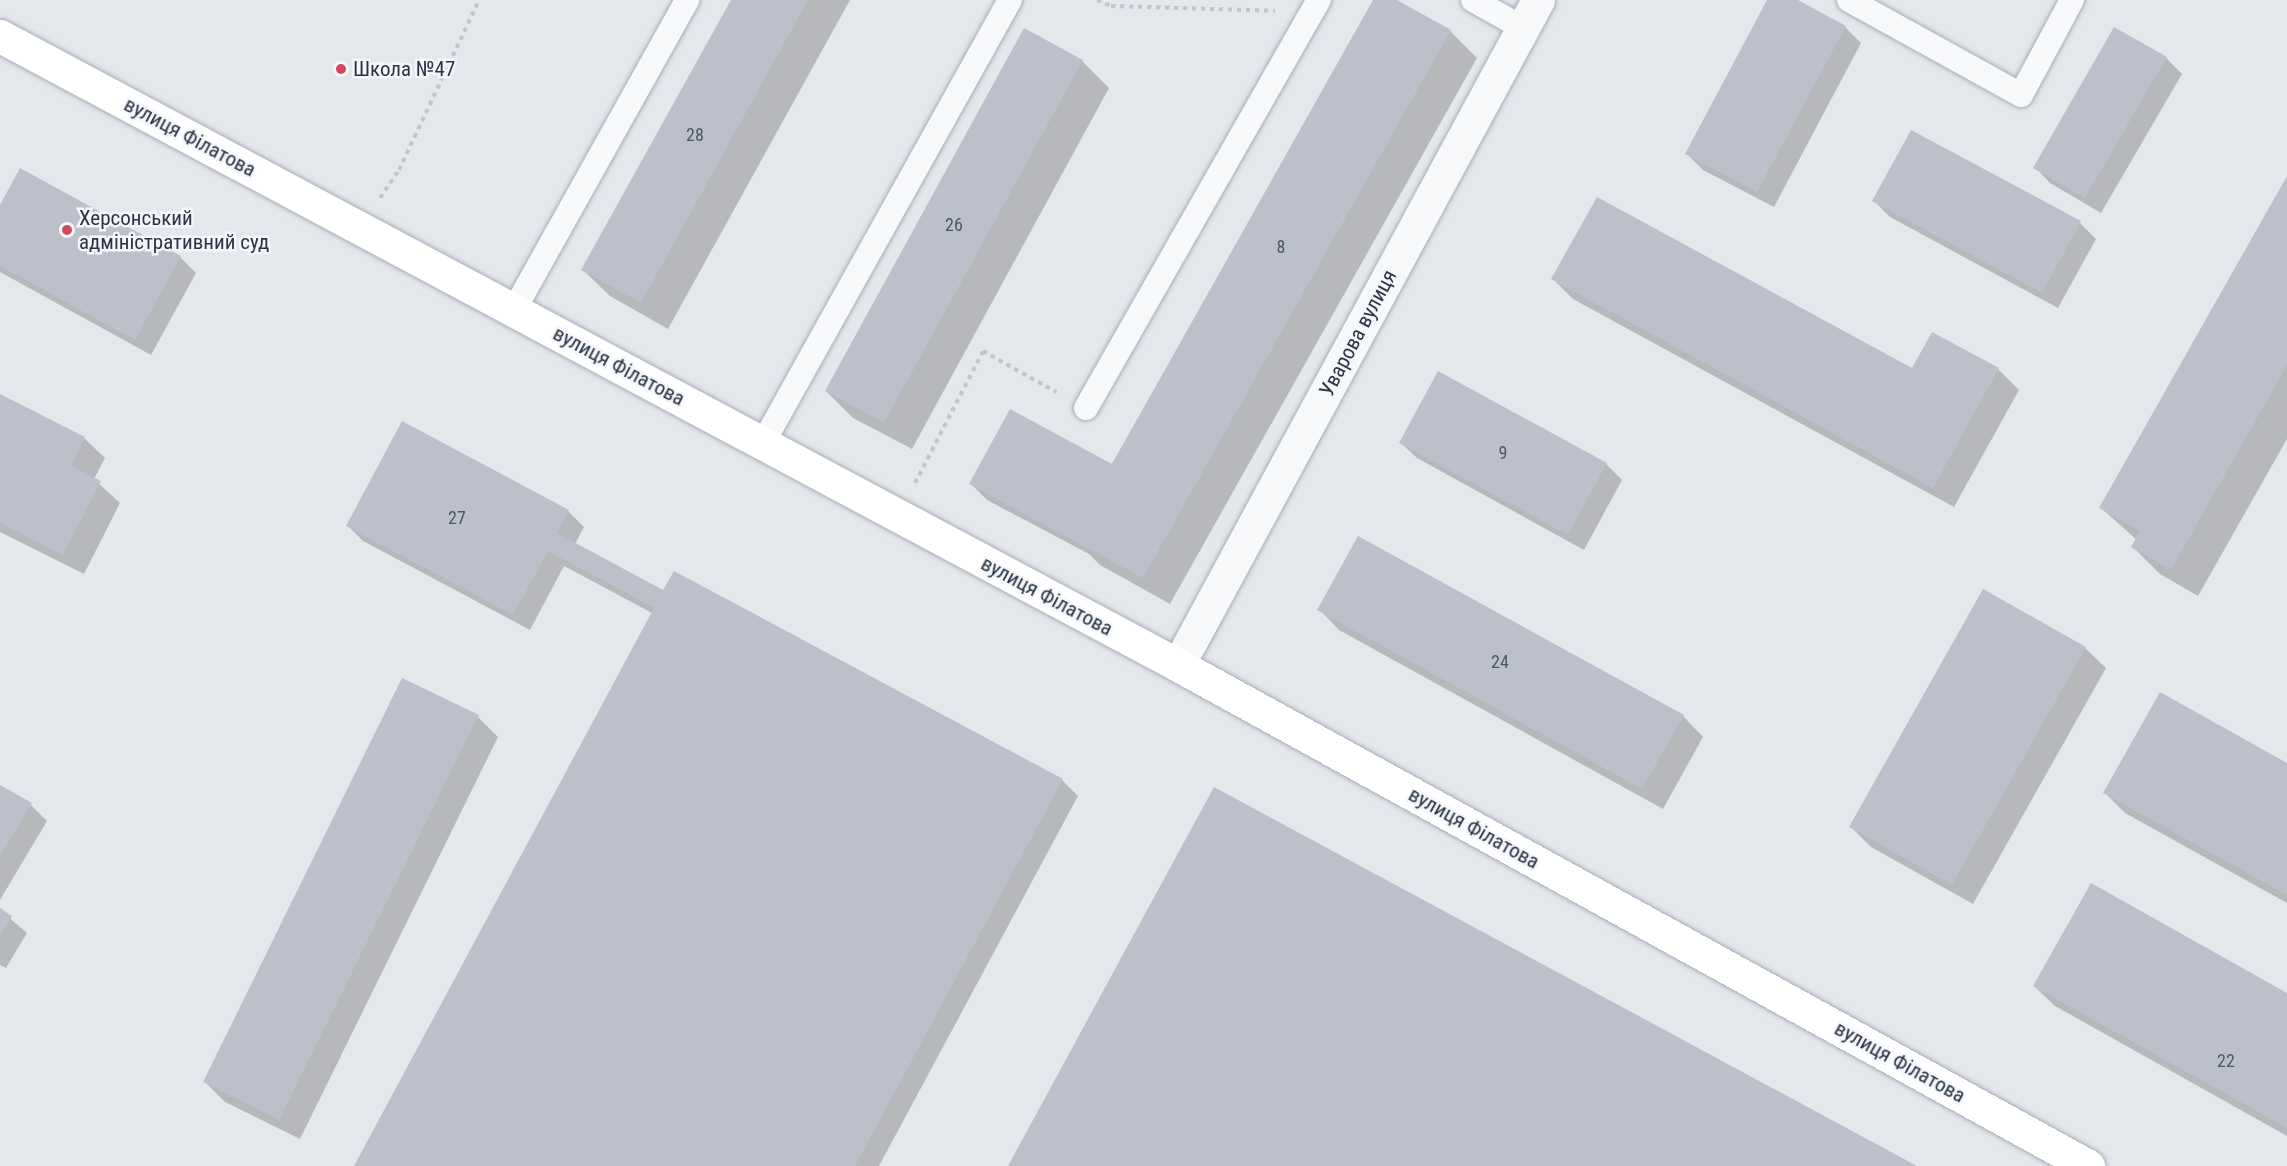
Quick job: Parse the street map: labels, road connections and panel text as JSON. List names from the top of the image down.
{
  "streets": {
    "street": ["вулиця Філатова", "Уварова вулиця"]
  },
  "crossings": [
    ["вулиця Філатова", "Уварова вулиця"]
  ],
  "places": ["Школа №47", "Херсонський адміністративний суд"],
  "house_numbers": [
    "28",
    "26",
    "8",
    "9",
    "27",
    "24",
    "22"
  ]
}
